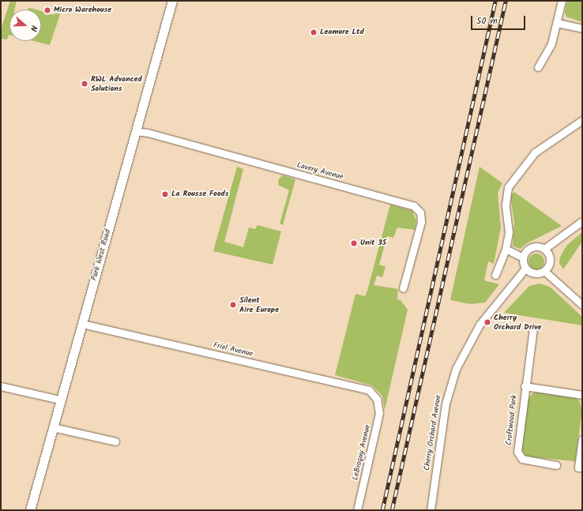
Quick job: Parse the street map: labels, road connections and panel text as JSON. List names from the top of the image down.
{
  "streets": {
    "street": [
      "Lavery Avenue",
      "Park West Road",
      "Friel Avenue",
      "Croftwood Park",
      "Cherry Orchard Avenue",
      "LeBroquy Avenue"
    ]
  },
  "crossings": [
    ["Lavery Avenue", "Park West Road"],
    ["Park West Road", "Friel Avenue"],
    ["Friel Avenue", "LeBroquy Avenue"]
  ],
  "places": [
    "Micro Warehouse",
    "Leamore Ltd",
    "RWL Advanced Solutions",
    "La Rousse Foods",
    "Unit 35",
    "Silent Aire Europe",
    "Cherry Orchard Drive"
  ],
  "scale_bar": "50 m",
  "north": "right"
}
